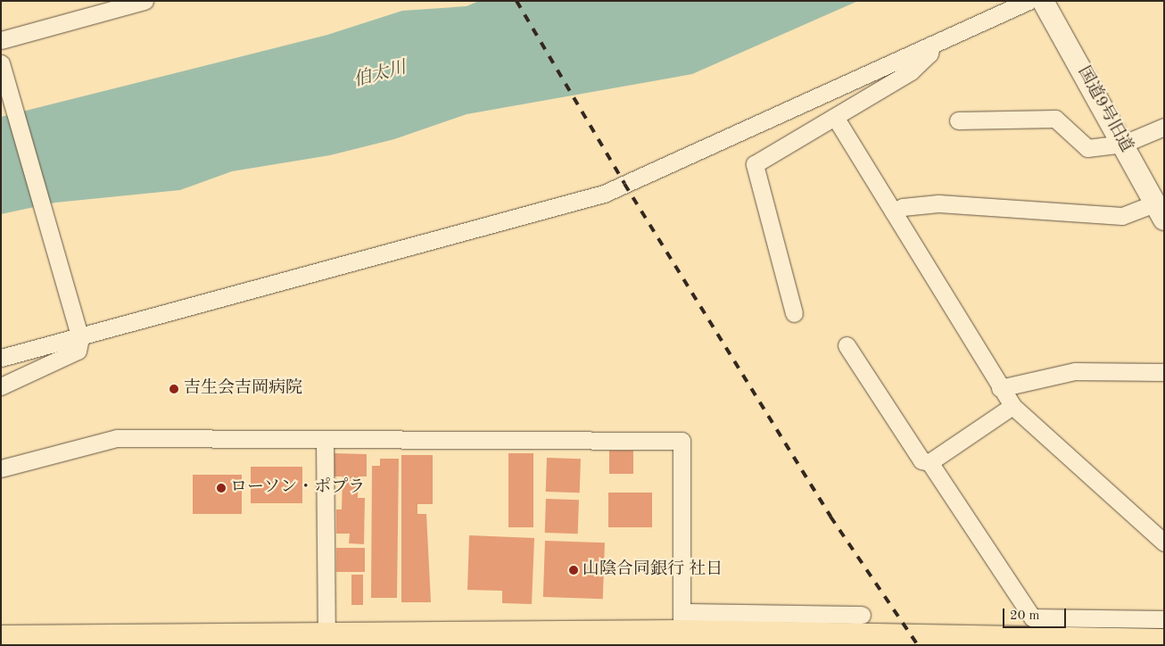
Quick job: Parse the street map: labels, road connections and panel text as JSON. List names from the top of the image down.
{
  "streets": {
    "street": ["国道9号旧道"]
  },
  "water": ["伯太川"],
  "places": ["吉生会吉岡病院", "ローソン・ポプラ", "山陰合同銀行 社日"],
  "scale_bar": "20 m"
}
